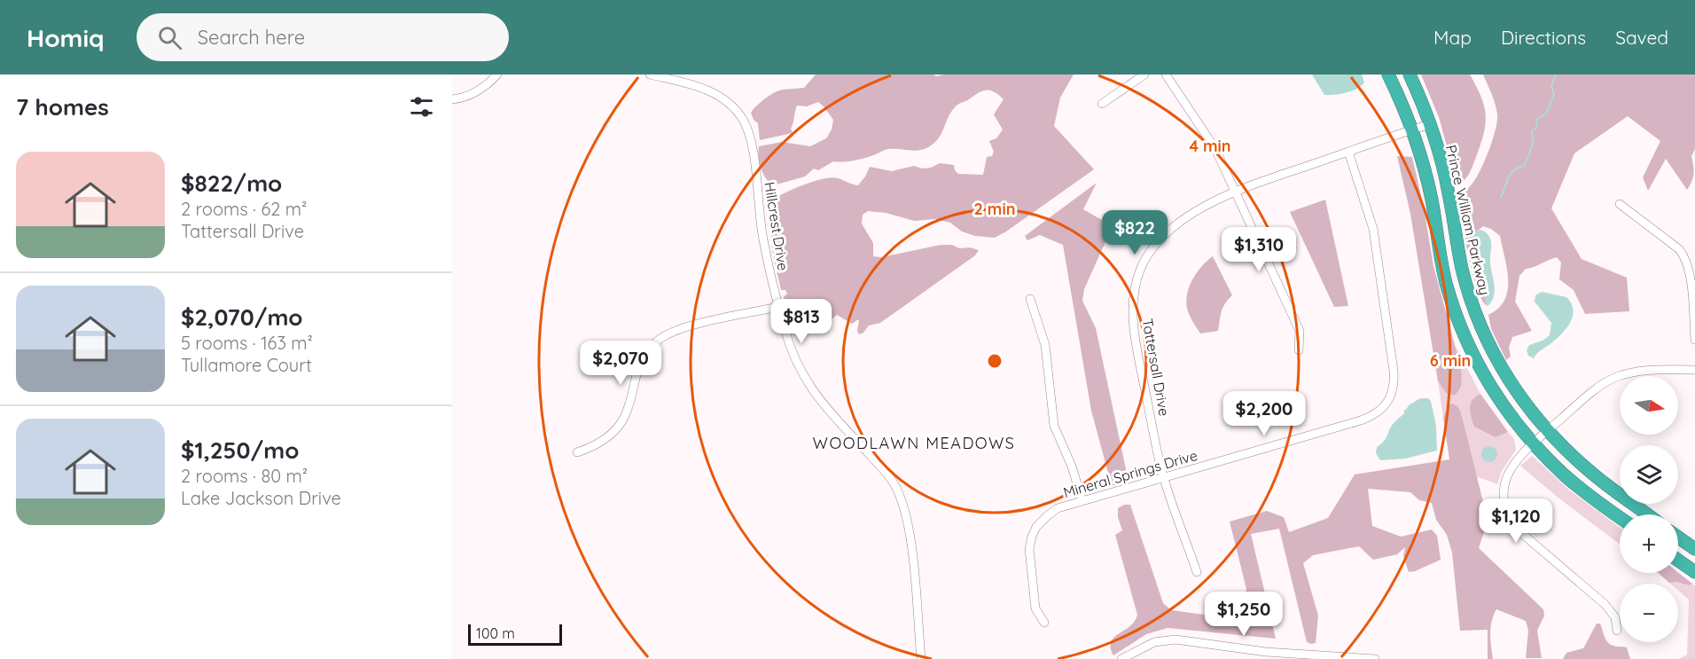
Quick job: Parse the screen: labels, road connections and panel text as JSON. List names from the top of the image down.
{
  "streets": {
    "highway": ["Prince William Parkway"],
    "street": ["Hillcrest Drive", "Tattersall Drive", "Mineral Springs Drive"]
  },
  "crossings": [
    ["Prince William Parkway", "Tattersall Drive"],
    ["Tattersall Drive", "Mineral Springs Drive"]
  ],
  "districts": ["WOODLAWN MEADOWS"],
  "scale_bar": "100 m",
  "north": "right",
  "page": {
    "header": "Homiq",
    "search": "Search here",
    "nav": ["Map", "Directions", "Saved"],
    "heading": "7 homes",
    "list": [
      {
        "name": "$822/mo",
        "note": "2 rooms · 62 m² · Tattersall Drive"
      },
      {
        "name": "$2,070/mo",
        "note": "5 rooms · 163 m² · Tullamore Court"
      },
      {
        "name": "$1,250/mo",
        "note": "2 rooms · 80 m² · Lake Jackson Drive"
      }
    ],
    "price": [
      "$822",
      "$1,310",
      "$813",
      "$2,070",
      "$2,200",
      "$1,120",
      "$1,250"
    ],
    "map_buttons": ["+", "−"],
    "scale": "100 m"
  },
  "rings": ["4 min", "2 min", "6 min"]
}
